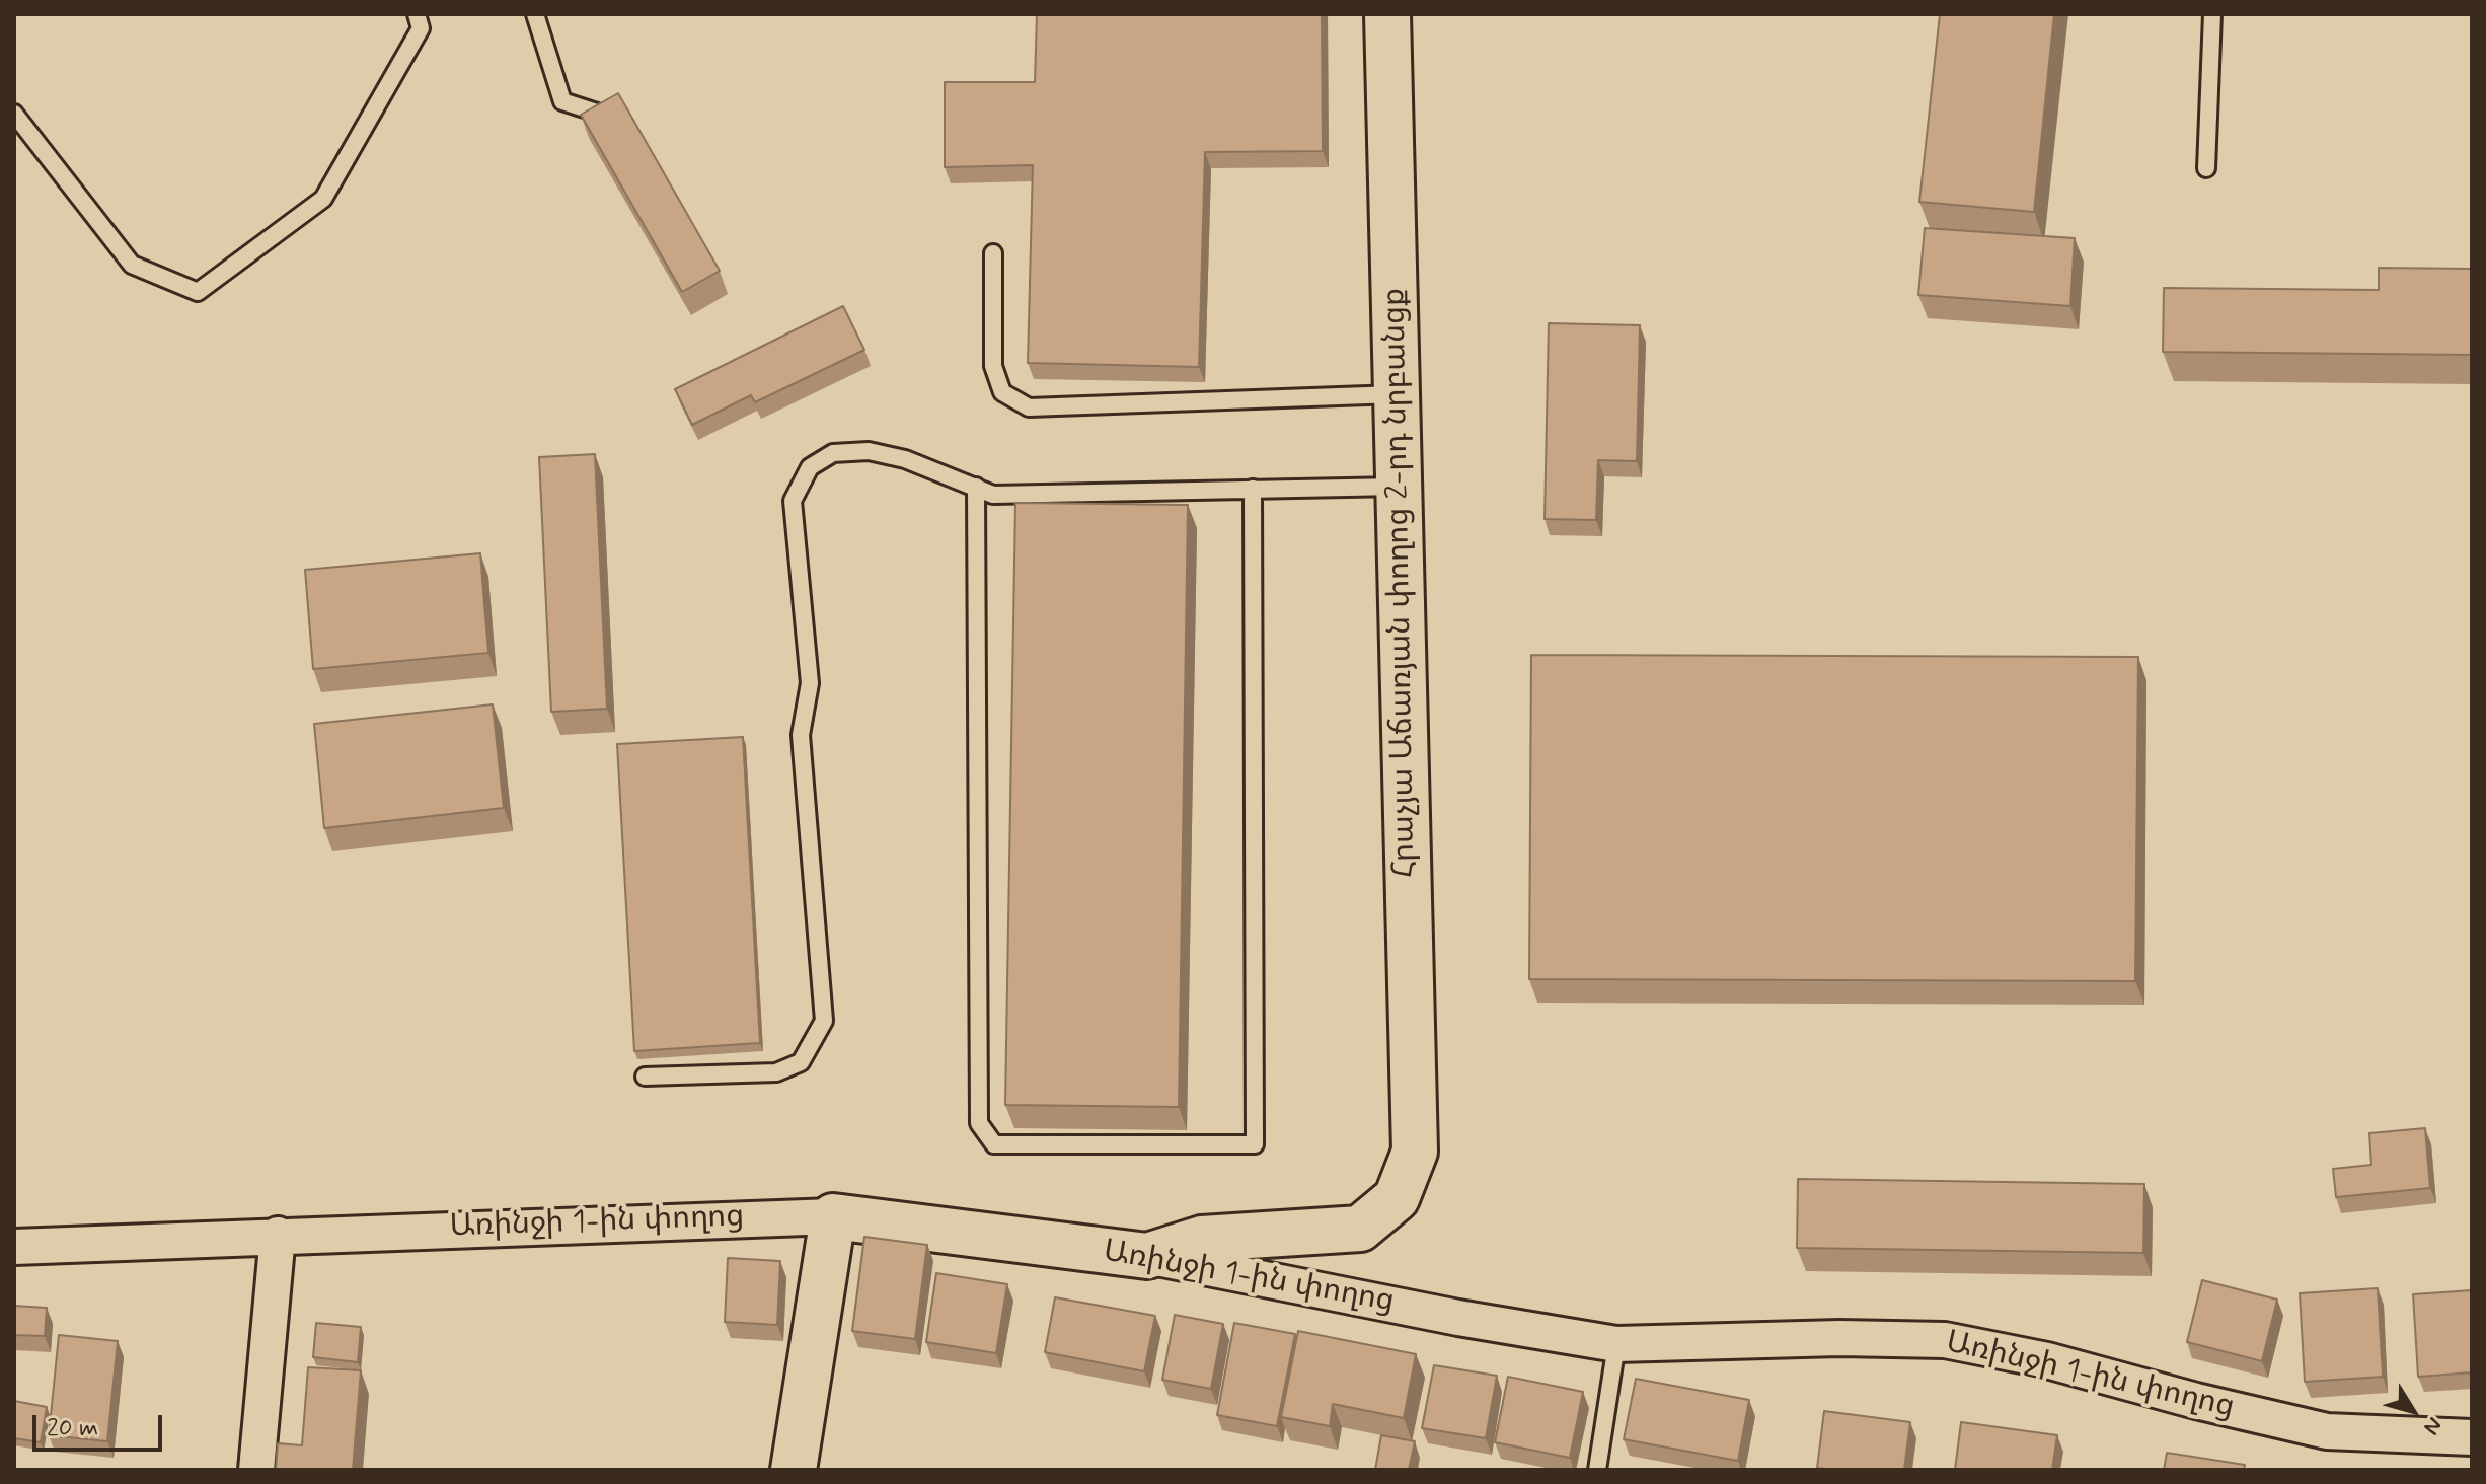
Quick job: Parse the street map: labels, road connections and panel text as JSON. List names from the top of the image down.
{
  "streets": {
    "street": ["Հրաչյա Աճառյան փողոց 2-րդ նրբանցք", "Առինջի 1-ին փողոց"]
  },
  "crossings": [
    ["Հրաչյա Աճառյան փողոց 2-րդ նրբանցք", "Առինջի 1-ին փողոց"]
  ],
  "scale_bar": "20 m",
  "north": "bottom right"
}
